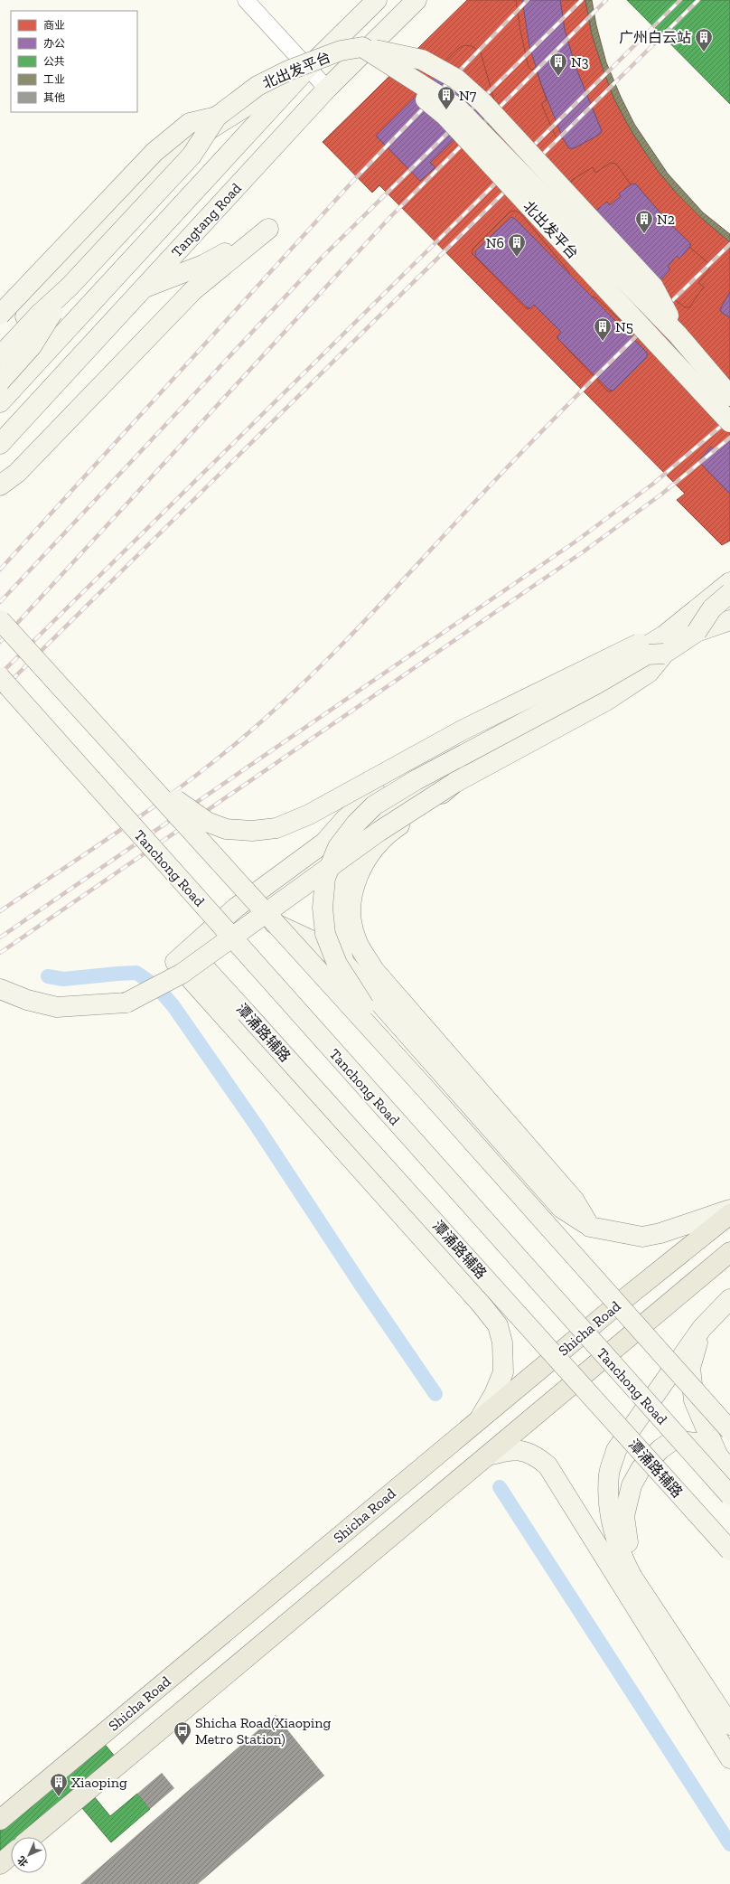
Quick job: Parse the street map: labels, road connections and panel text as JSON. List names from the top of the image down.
{
  "streets": {
    "main road": ["Shicha Road"],
    "street": [
      "北出发平台",
      "Tangtang Road",
      "Tanchong Road",
      "潭涌路辅路"
    ]
  },
  "places": {
    "building": [
      "广州白云站",
      "N3",
      "N7",
      "N2",
      "N6",
      "N5",
      "Xiaoping"
    ],
    "bus stop": ["Shicha Road(Xiaoping Metro Station)"]
  },
  "legend": [
    "商业",
    "办公",
    "公共",
    "工业",
    "其他"
  ],
  "north": "bottom left"
}
